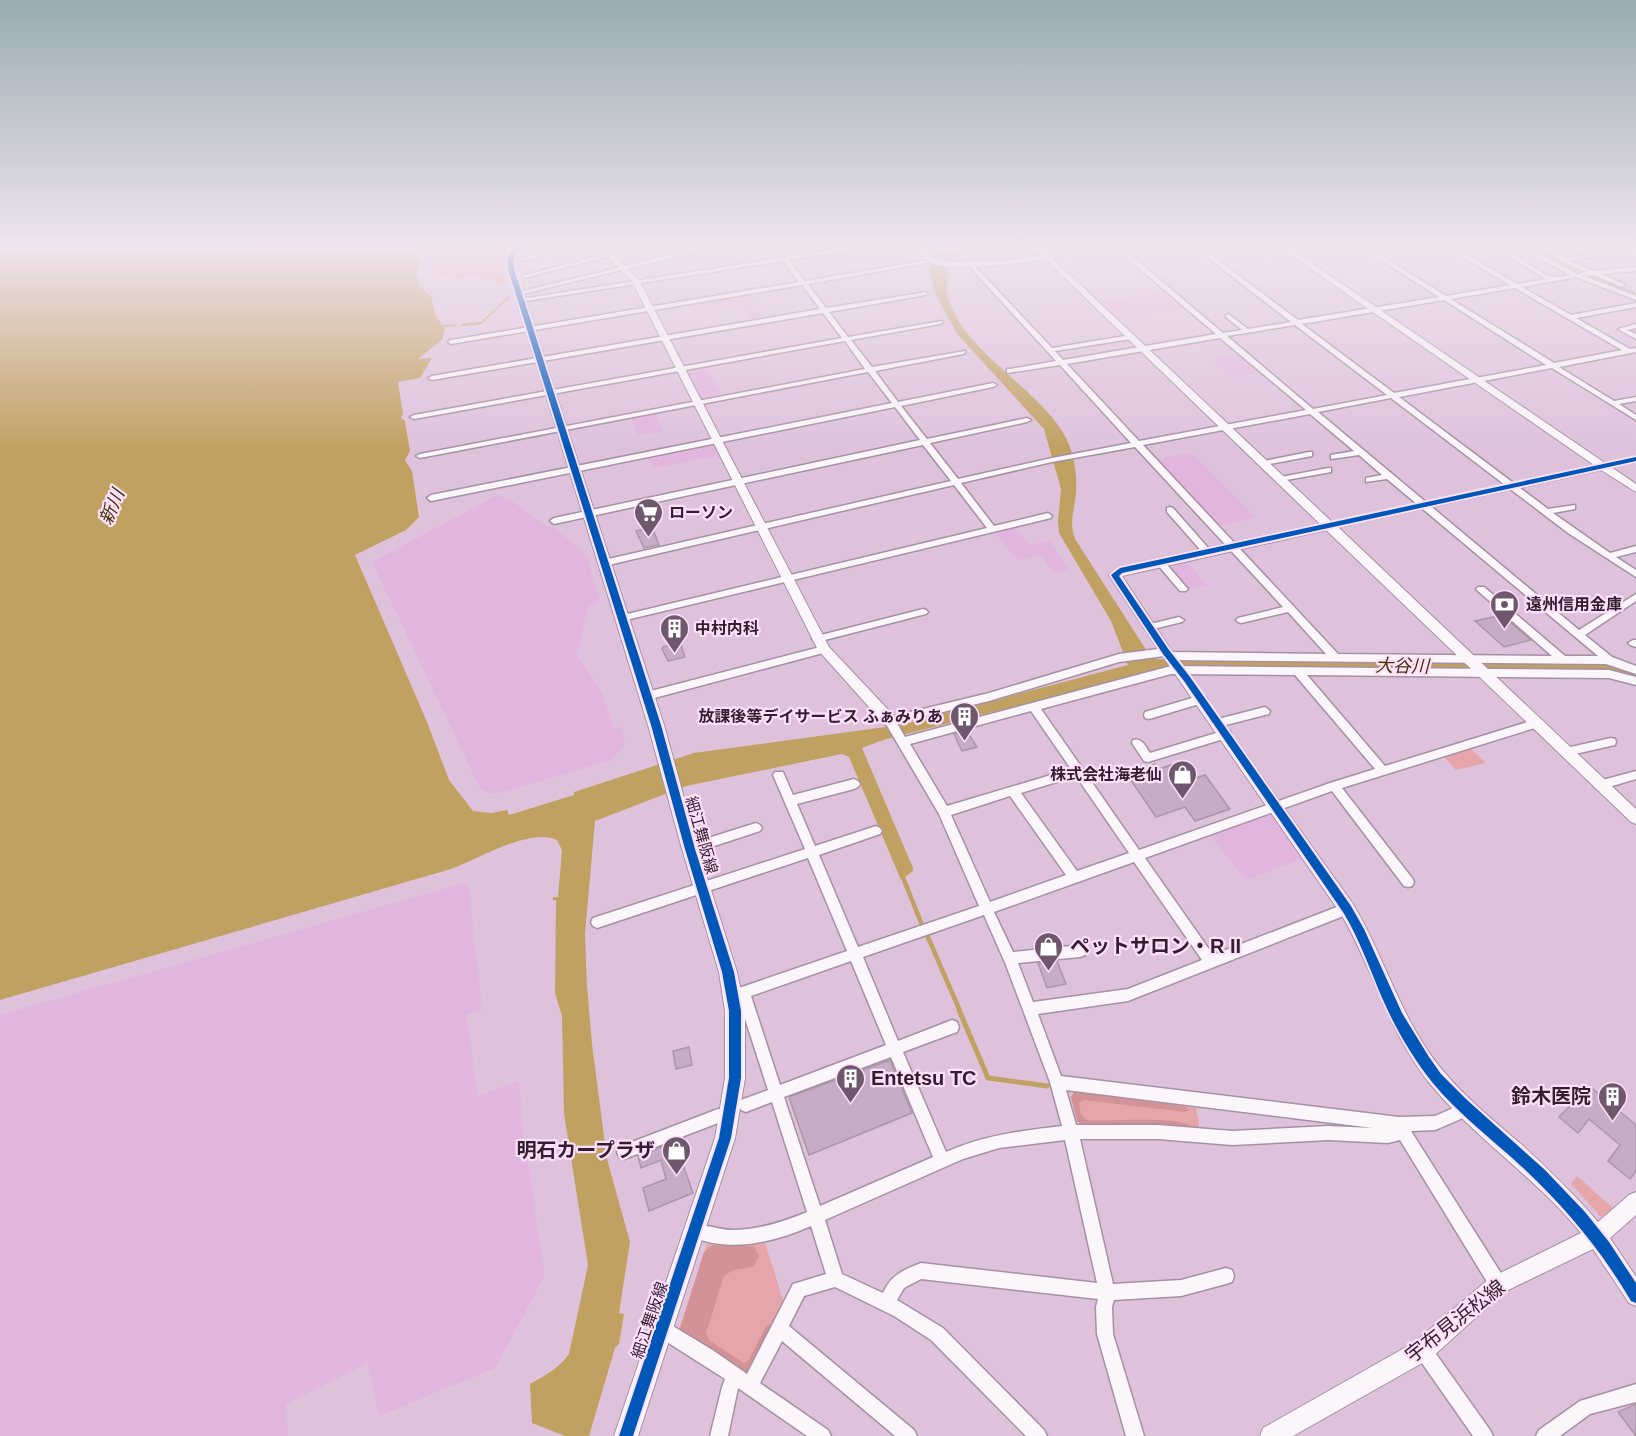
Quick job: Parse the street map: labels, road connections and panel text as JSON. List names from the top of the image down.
{
  "streets": {
    "main road": ["細江舞阪線"],
    "street": ["宇布見浜松線"]
  },
  "water": ["新川", "大谷川"],
  "places": {
    "supermarket": ["ローソン"],
    "bank": ["遠州信用金庫"],
    "building": [
      "中村内科",
      "放課後等デイサービス ふぁみりあ",
      "Entetsu TC",
      "鈴木医院"
    ],
    "shop": ["株式会社海老仙", "ペットサロン・R II", "明石カープラザ"]
  }
}
